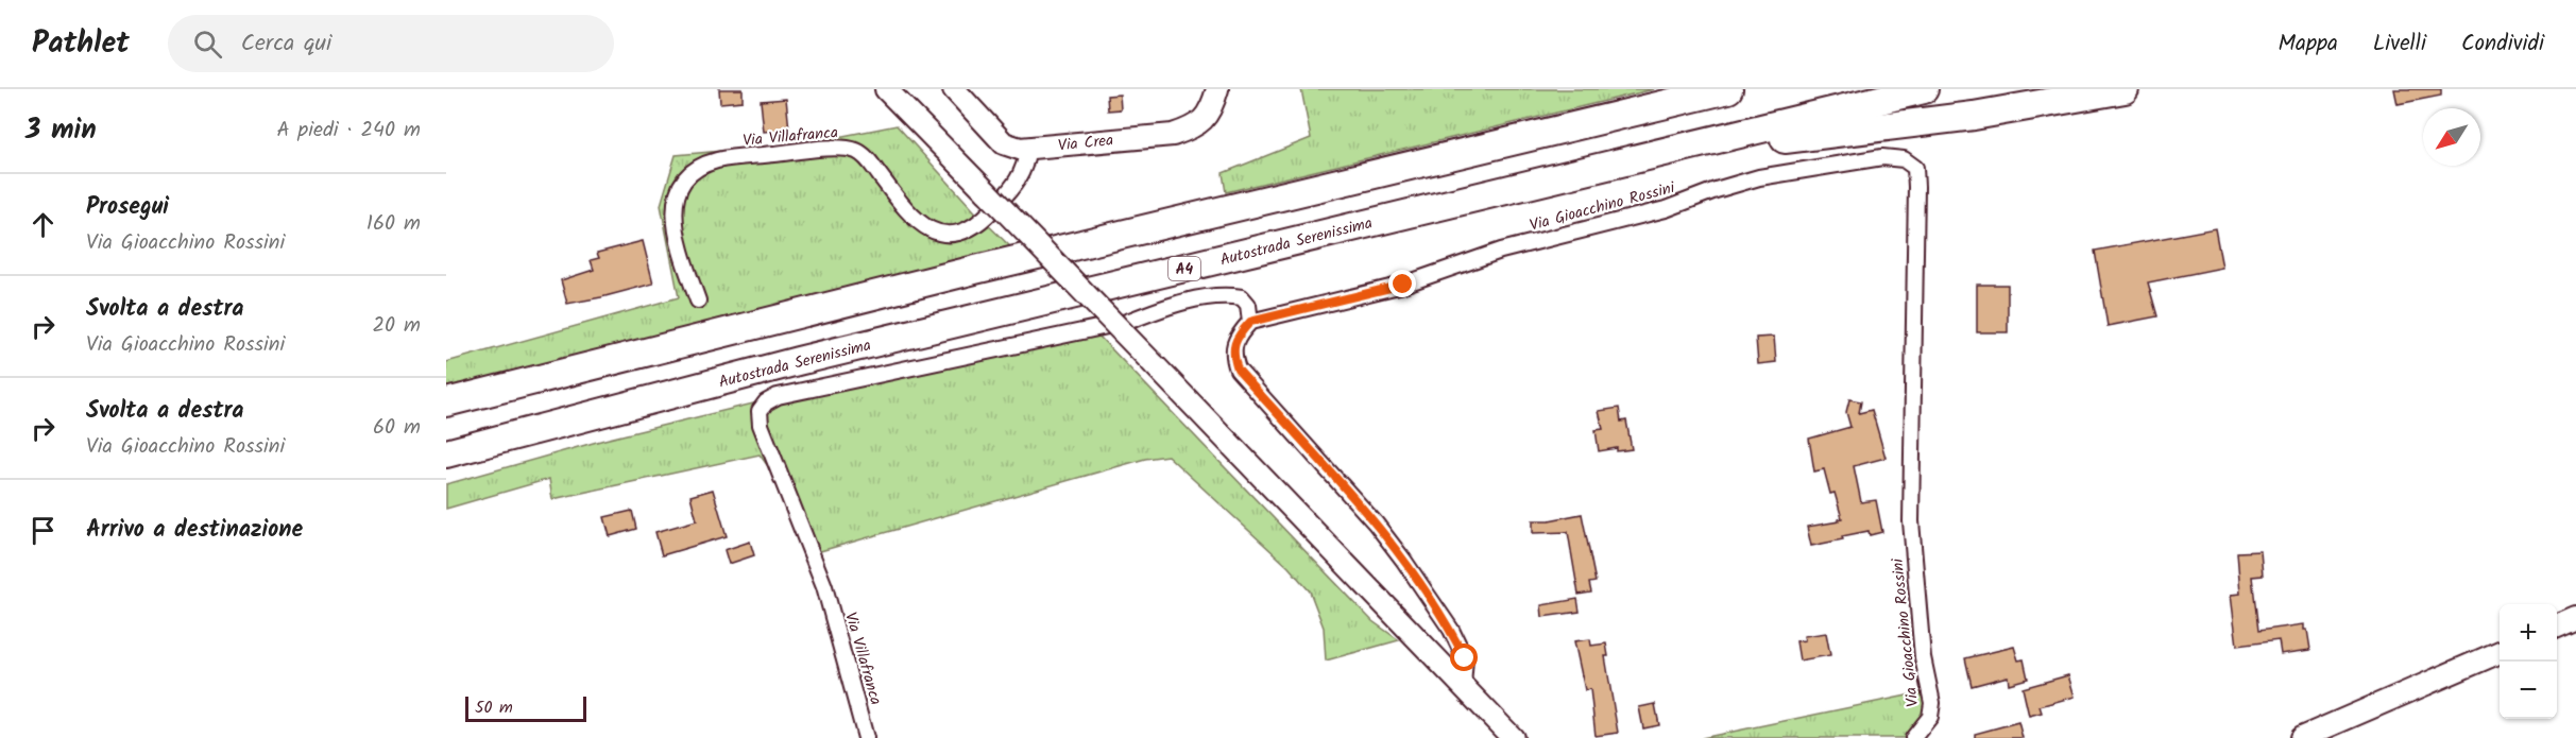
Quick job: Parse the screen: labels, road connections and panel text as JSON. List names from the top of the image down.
{
  "streets": {
    "highway": ["Autostrada Serenissima", "A4"],
    "main road": ["Via Crea"],
    "street": ["Via Villafranca", "Via Gioacchino Rossini"]
  },
  "crossings": [
    ["Via Villafranca", "Via Crea"],
    ["Via Villafranca", "Via Gioacchino Rossini"]
  ],
  "scale_bar": "50 m",
  "north": "bottom left",
  "page": {
    "header": "Pathlet",
    "search": "Cerca qui",
    "nav": ["Mappa", "Livelli", "Condividi"],
    "heading": ["3 min", "A piedi · 240 m"],
    "list": [
      ["Prosegui", "Via Gioacchino Rossini", "160 m"],
      ["Svolta a destra", "Via Gioacchino Rossini", "20 m"],
      ["Svolta a destra", "Via Gioacchino Rossini", "60 m"],
      "Arrivo a destinazione"
    ],
    "map_buttons": ["+", "−"],
    "scale": "50 m"
  }
}
